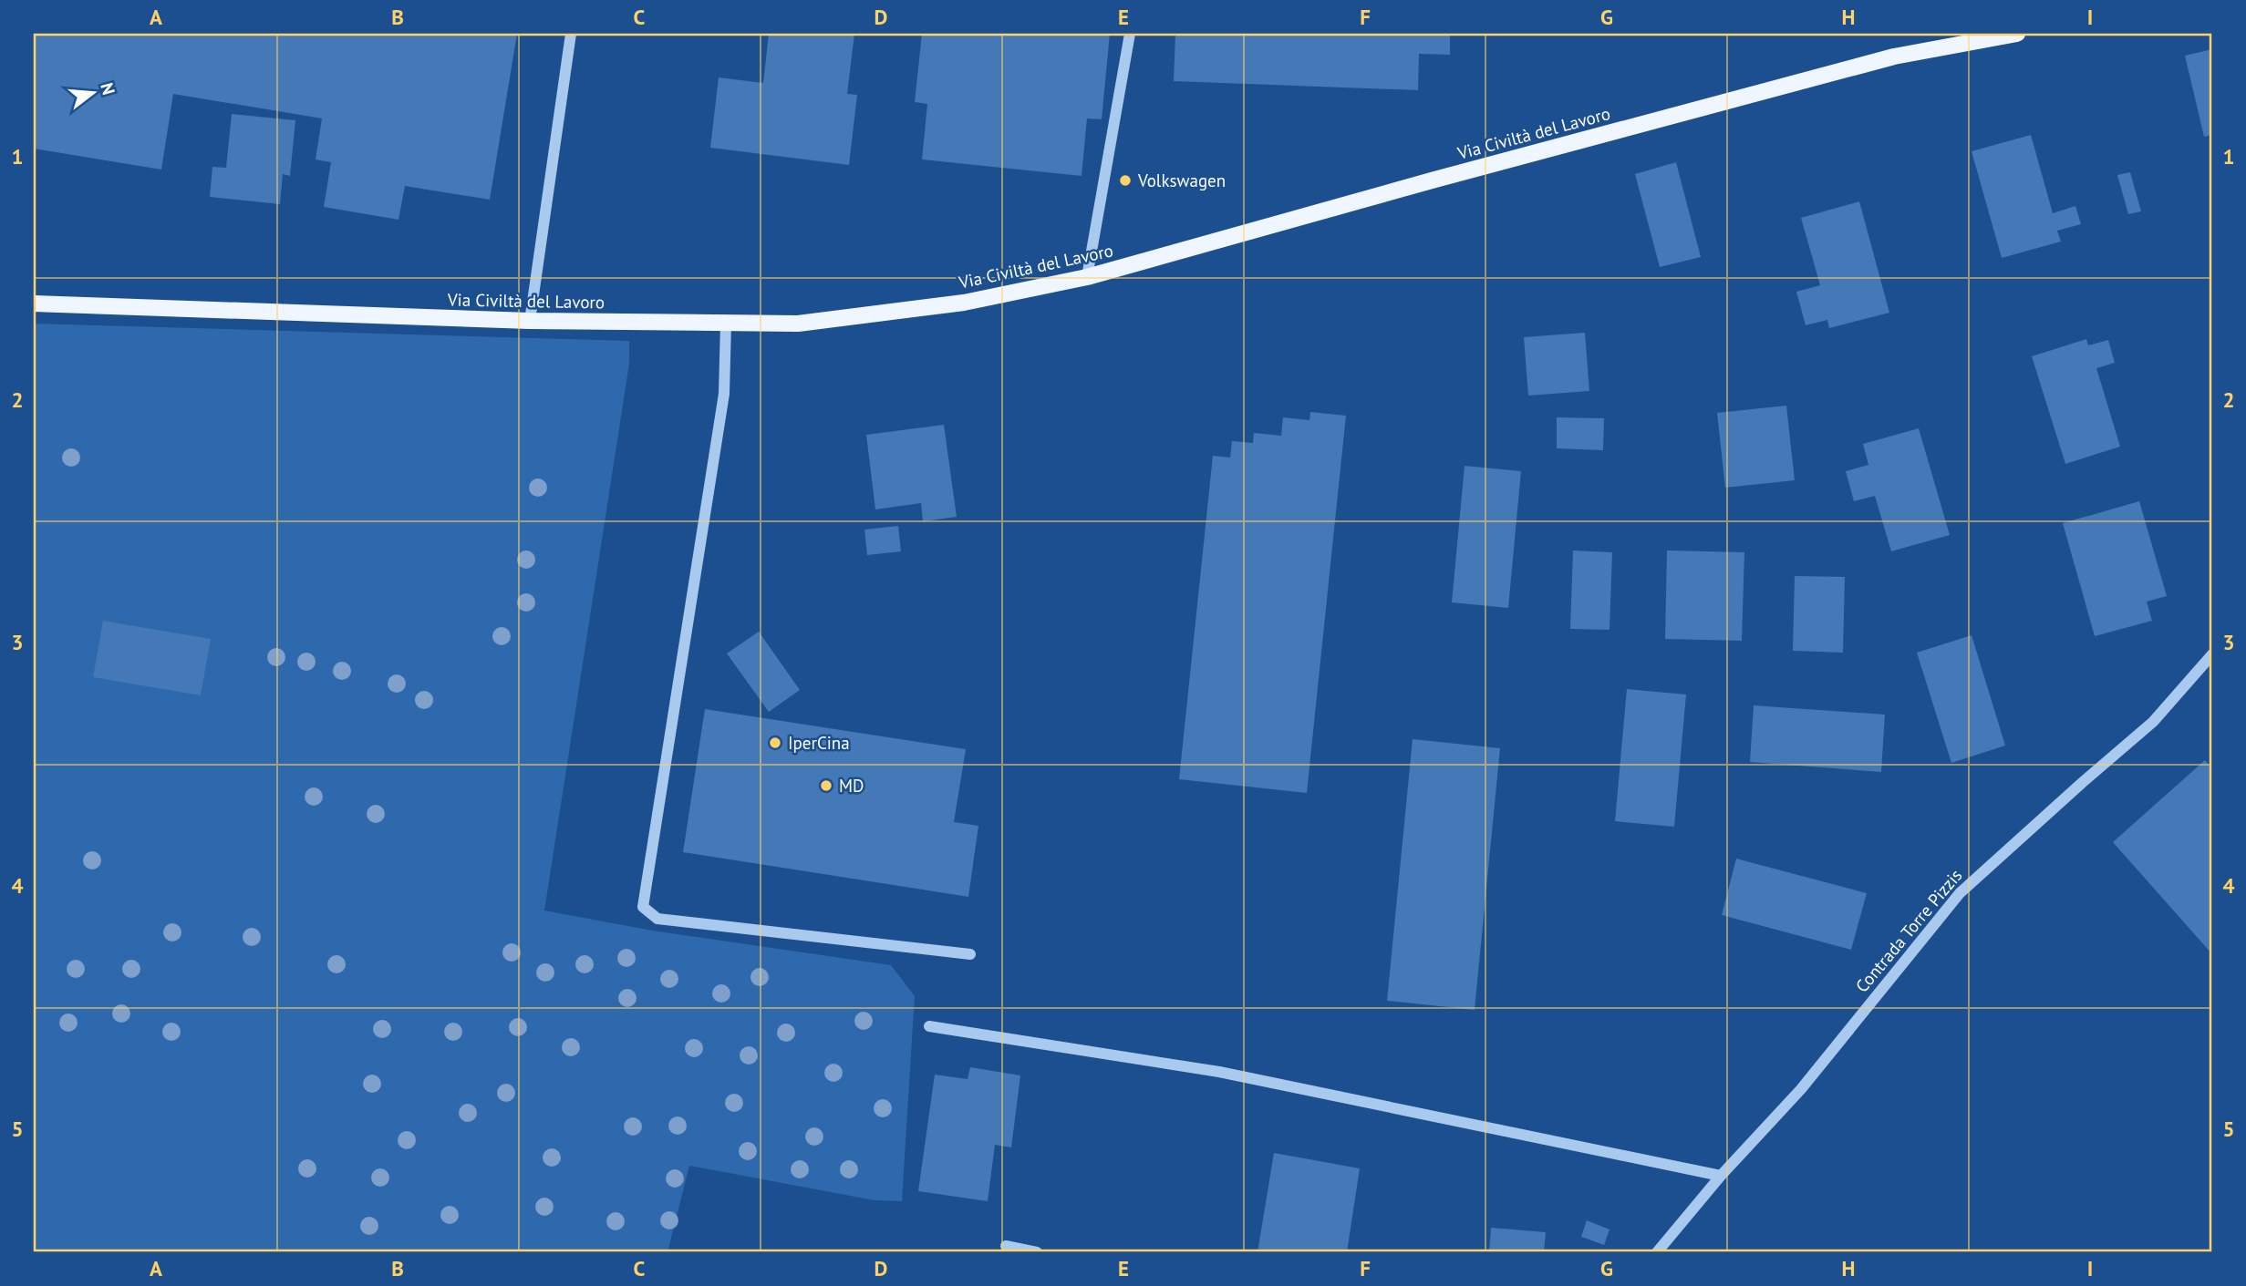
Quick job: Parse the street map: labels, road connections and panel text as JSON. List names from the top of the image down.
{
  "streets": {
    "main road": ["Via Civiltà del Lavoro"],
    "street": ["Contrada Torre Pizzis"]
  },
  "places": ["Volkswagen", "IperCina", "MD"],
  "north": "right",
  "grid": {
    "columns": [
      "A",
      "B",
      "C",
      "D",
      "E",
      "F",
      "G",
      "H",
      "I"
    ],
    "rows": [
      "1",
      "2",
      "3",
      "4",
      "5"
    ]
  }
}
